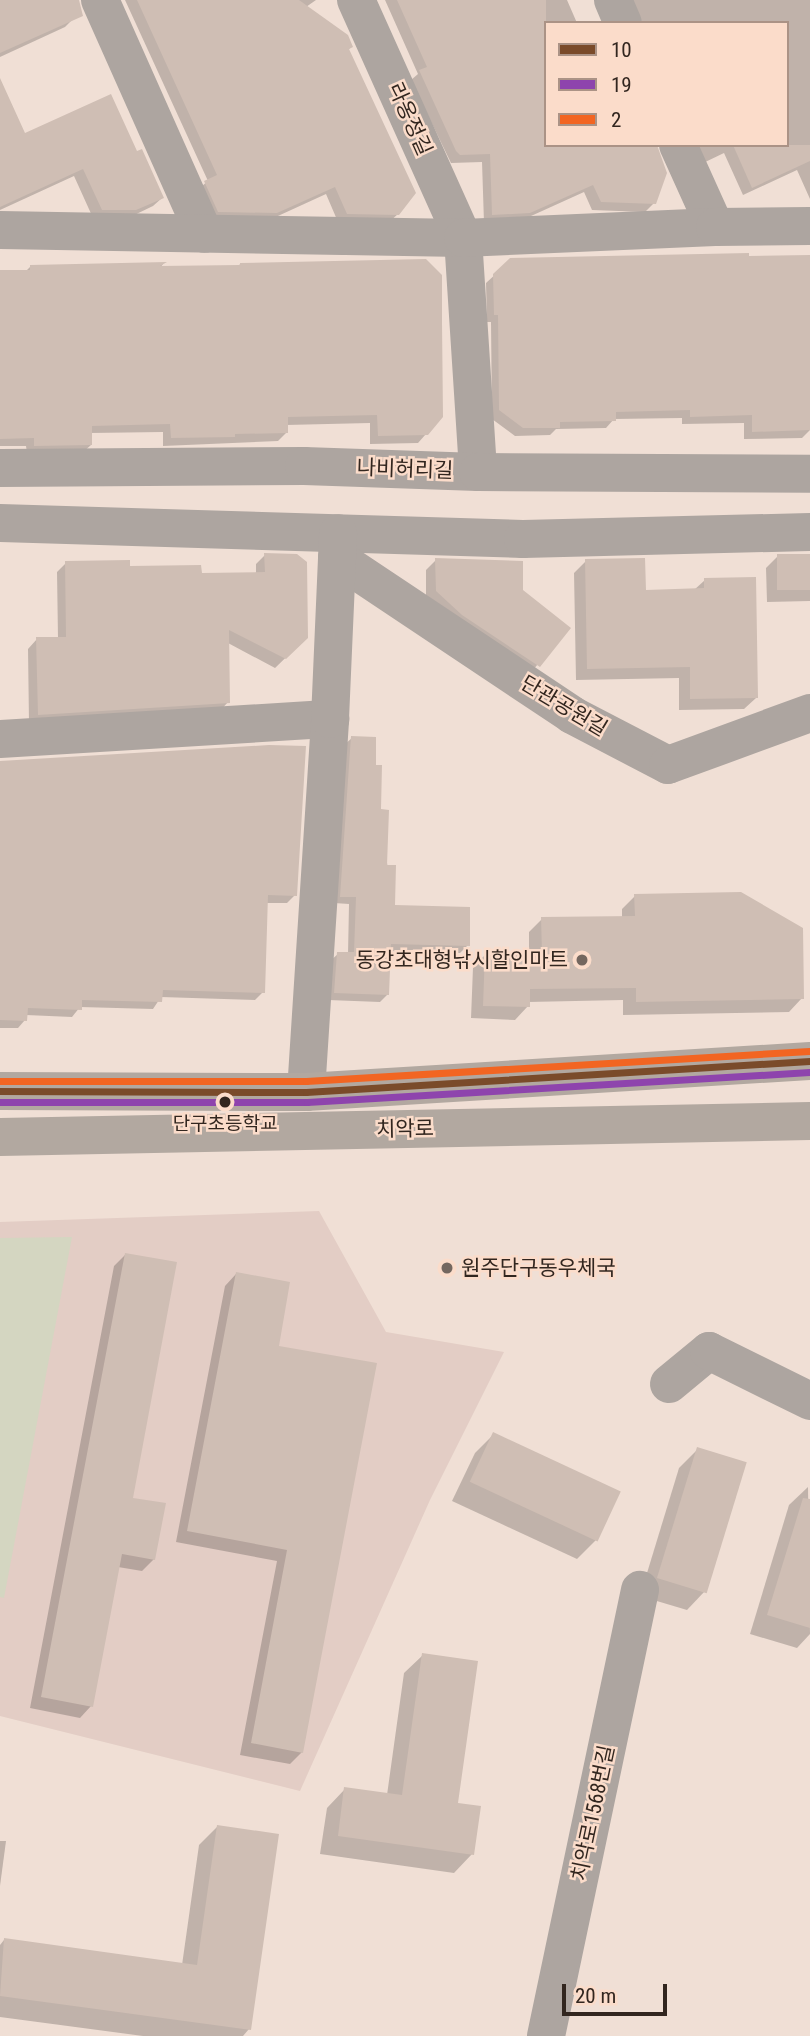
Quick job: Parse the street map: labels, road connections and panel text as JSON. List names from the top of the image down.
{
  "streets": {
    "main road": ["치악로"],
    "street": [
      "라옹정길",
      "나비허리길",
      "단관공원길",
      "치악로1568번길"
    ]
  },
  "places": ["동강초대형낚시할인마트", "단구초등학교", "원주단구동우체국"],
  "lines": ["transit line 2", "transit line 10", "transit line 19"],
  "legend": ["10", "19", "2"],
  "scale_bar": "20 m"
}
